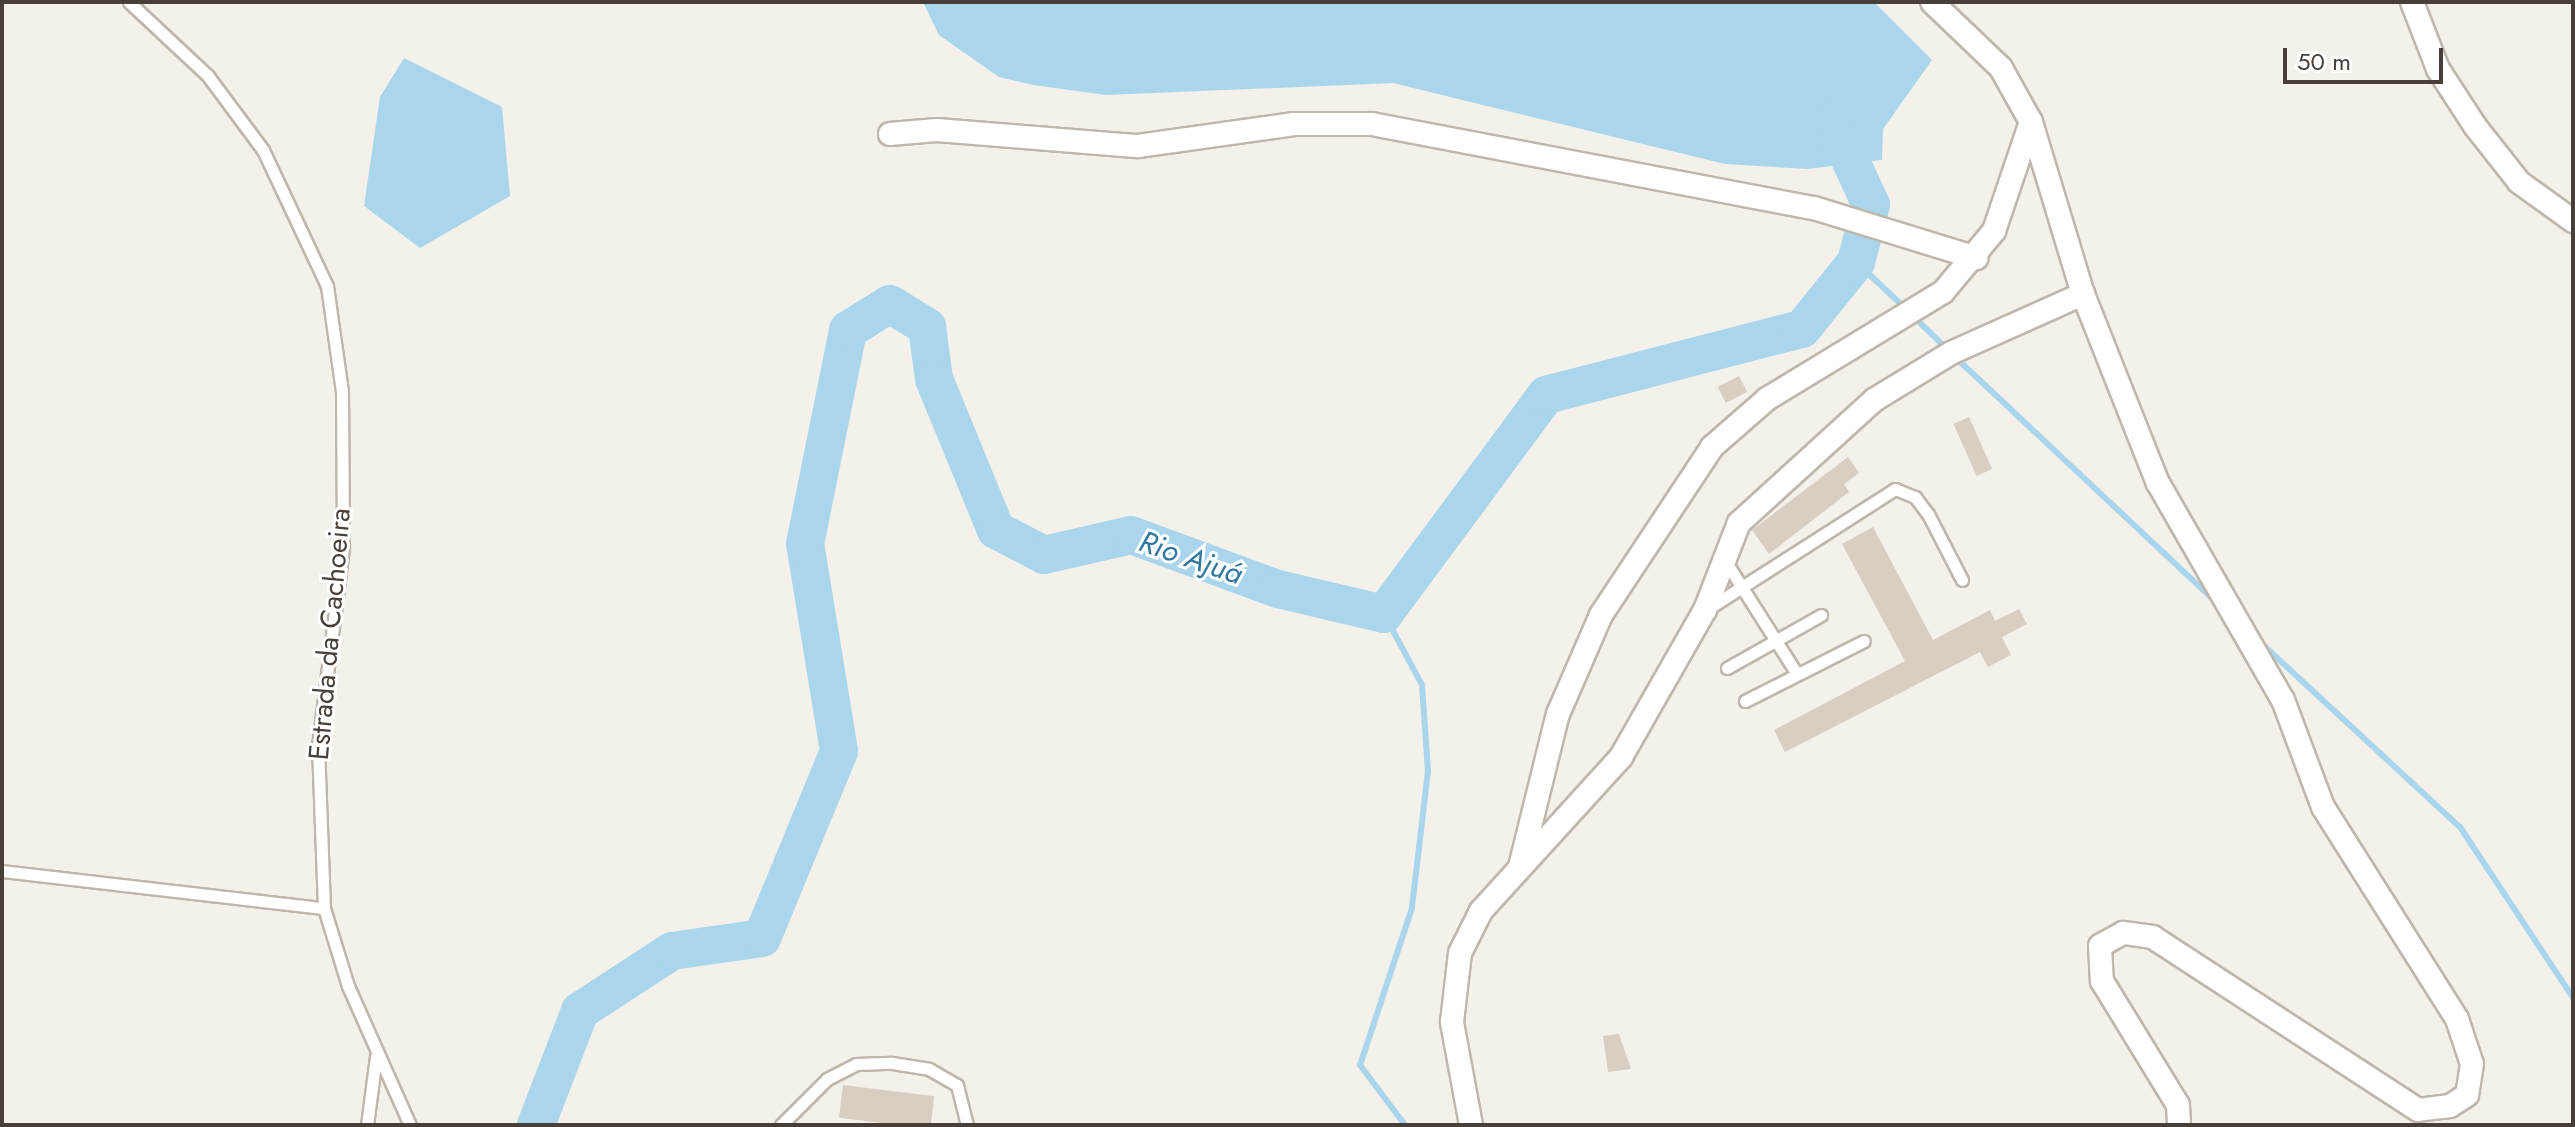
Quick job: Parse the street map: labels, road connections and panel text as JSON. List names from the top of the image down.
{
  "streets": {
    "lane": ["Estrada da Cachoeira"]
  },
  "water": ["Rio Ajuá"],
  "scale_bar": "50 m"
}
